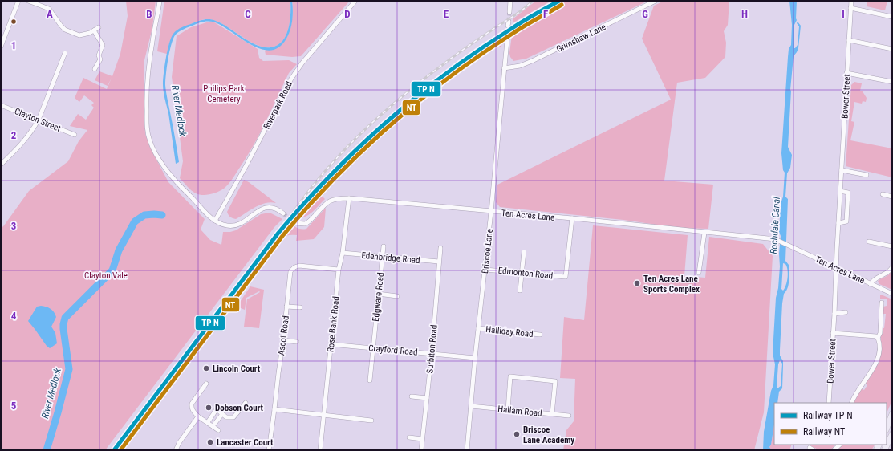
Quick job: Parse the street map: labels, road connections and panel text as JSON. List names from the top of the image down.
{
  "streets": {
    "street": [
      "Grimshaw Lane",
      "Bower Street",
      "Riverpark Road",
      "Clayton Street",
      "Ten Acres Lane",
      "Briscoe Lane",
      "Edenbridge Road",
      "Edmonton Road",
      "Edgware Road",
      "Rose Bank Road",
      "Halliday Road",
      "Ascot Road",
      "Surbiton Road",
      "Crayford Road",
      "Hallam Road"
    ]
  },
  "crossings": [
    ["Grimshaw Lane", "Briscoe Lane"],
    ["Bower Street", "Ten Acres Lane"],
    ["Ten Acres Lane", "Briscoe Lane"],
    ["Ten Acres Lane", "Edmonton Road"],
    ["Ten Acres Lane", "Rose Bank Road"],
    ["Briscoe Lane", "Edmonton Road"],
    ["Briscoe Lane", "Halliday Road"],
    ["Briscoe Lane", "Crayford Road"],
    ["Briscoe Lane", "Hallam Road"],
    ["Edenbridge Road", "Edgware Road"],
    ["Edenbridge Road", "Rose Bank Road"],
    ["Edenbridge Road", "Surbiton Road"],
    ["Edgware Road", "Crayford Road"],
    ["Rose Bank Road", "Ascot Road"],
    ["Rose Bank Road", "Crayford Road"],
    ["Surbiton Road", "Crayford Road"]
  ],
  "water": ["River Medlock", "Rochdale Canal"],
  "parks": ["Philips Park Cemetery", "Clayton Vale"],
  "places": [
    "Ten Acres Lane Sports Complex",
    "Lincoln Court",
    "Dobson Court",
    "Briscoe Lane Academy",
    "Lancaster Court"
  ],
  "lines": ["rail line NT"],
  "legend": ["Railway TP N", "Railway NT"],
  "grid": {
    "columns": [
      "A",
      "B",
      "C",
      "D",
      "E",
      "F",
      "G",
      "H",
      "I"
    ],
    "rows": [
      "1",
      "2",
      "3",
      "4",
      "5"
    ]
  }
}
